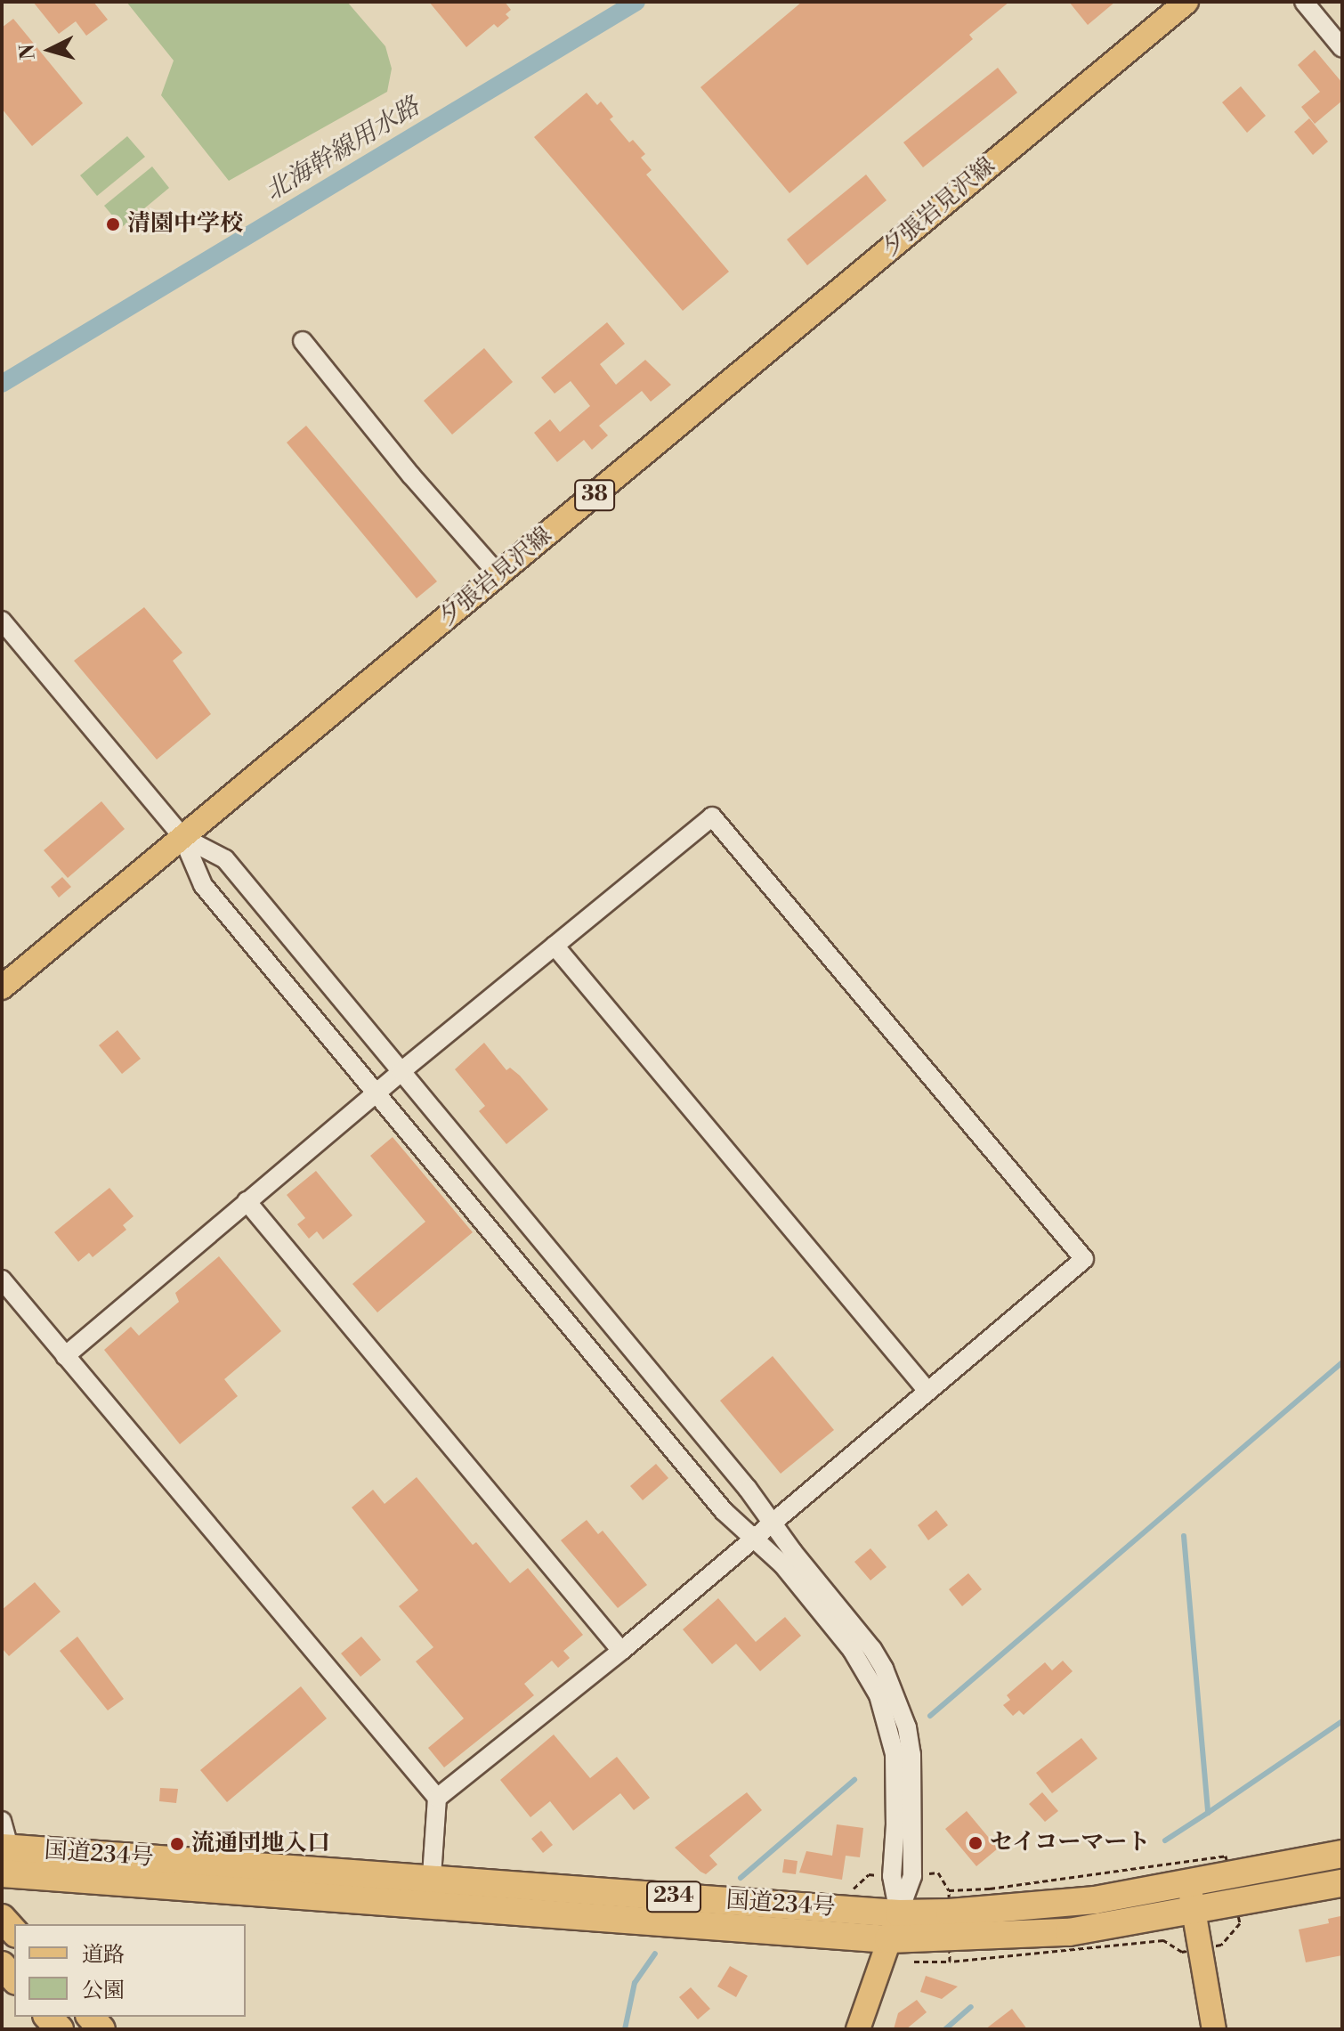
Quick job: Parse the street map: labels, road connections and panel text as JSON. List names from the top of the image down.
{
  "streets": {
    "highway": ["国道234号", "234"],
    "main road": ["夕張岩見沢線", "38"]
  },
  "water": ["北海幹線用水路"],
  "places": ["清園中学校", "セイコーマート", "流通団地入口"],
  "legend": ["道路", "公園"],
  "north": "left"
}
